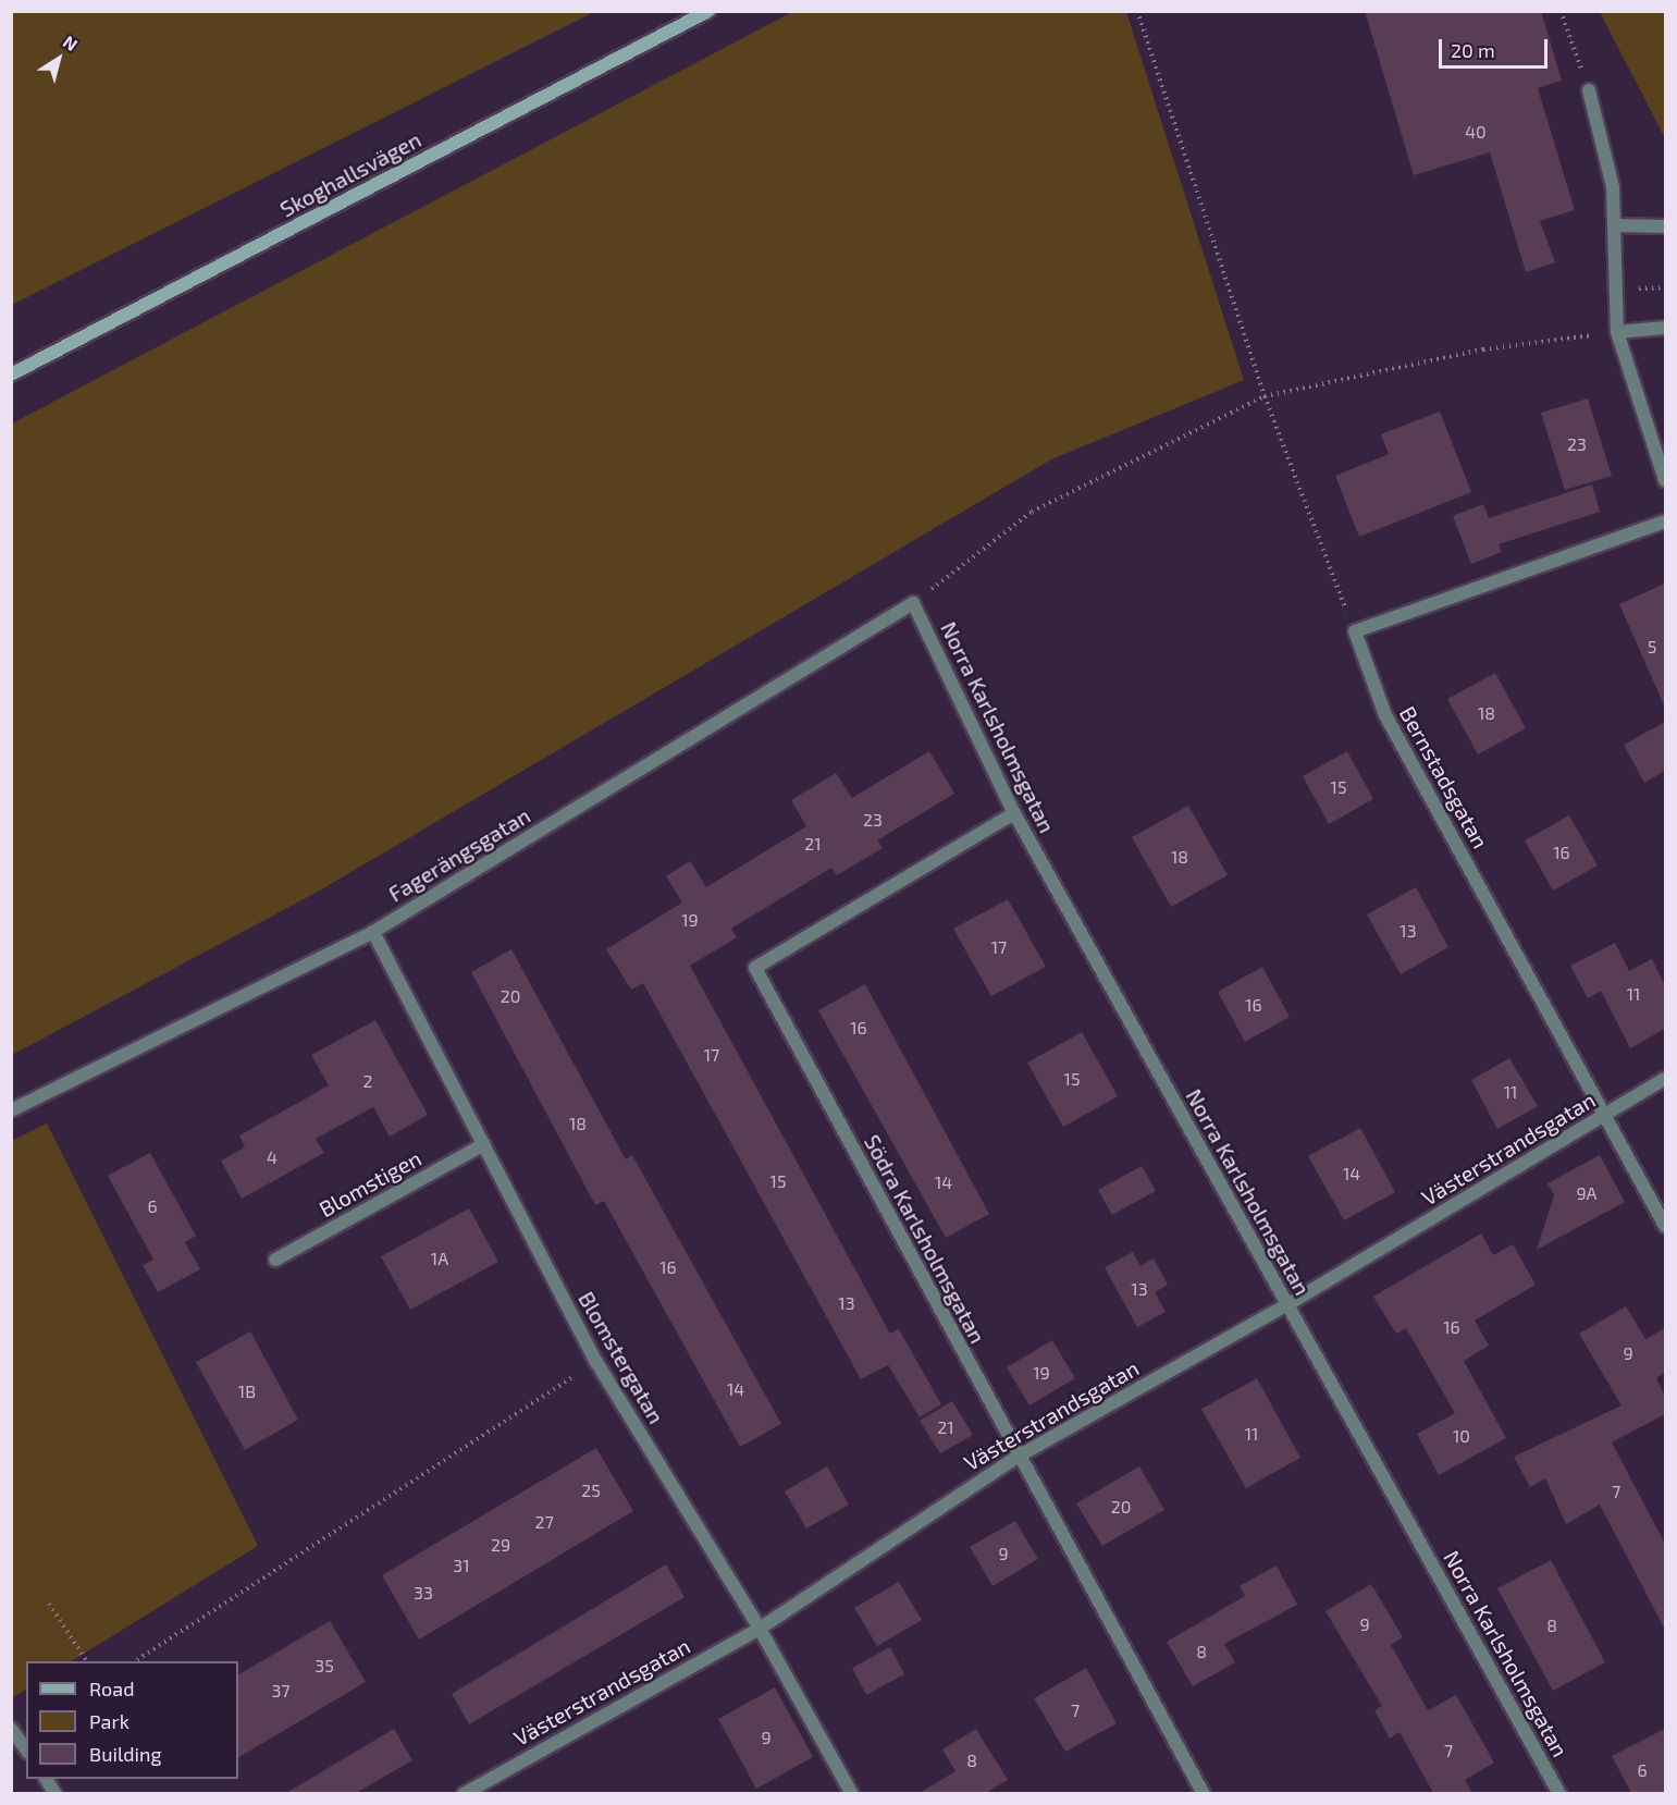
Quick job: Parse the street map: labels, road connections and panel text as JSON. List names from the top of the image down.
{
  "streets": {
    "main road": ["Skoghallsvägen"],
    "street": [
      "Norra Karlsholmsgatan",
      "Bernstadsgatan",
      "Fagerängsgatan",
      "Västerstrandsgatan",
      "Blomstigen",
      "Södra Karlsholmsgatan",
      "Blomstergatan"
    ]
  },
  "crossings": [
    ["Norra Karlsholmsgatan", "Fagerängsgatan"],
    ["Norra Karlsholmsgatan", "Västerstrandsgatan"],
    ["Norra Karlsholmsgatan", "Södra Karlsholmsgatan"],
    ["Bernstadsgatan", "Västerstrandsgatan"],
    ["Fagerängsgatan", "Blomstergatan"],
    ["Västerstrandsgatan", "Södra Karlsholmsgatan"],
    ["Västerstrandsgatan", "Blomstergatan"],
    ["Blomstigen", "Blomstergatan"]
  ],
  "house_numbers": [
    "40",
    "23",
    "5",
    "18",
    "15",
    "23",
    "21",
    "16",
    "18",
    "19",
    "13",
    "17",
    "11",
    "20",
    "16",
    "16",
    "17",
    "15",
    "2",
    "11",
    "18",
    "4",
    "14",
    "15",
    "14",
    "9A",
    "6",
    "1A",
    "16",
    "13",
    "13",
    "16",
    "9",
    "19",
    "14",
    "1B",
    "21",
    "11",
    "10",
    "25",
    "7",
    "20",
    "27",
    "29",
    "9",
    "31",
    "33",
    "9",
    "8",
    "8",
    "35",
    "37",
    "7",
    "9",
    "7",
    "8",
    "6"
  ],
  "legend": ["Road", "Park", "Building"],
  "scale_bar": "20 m",
  "north": "top right"
}
